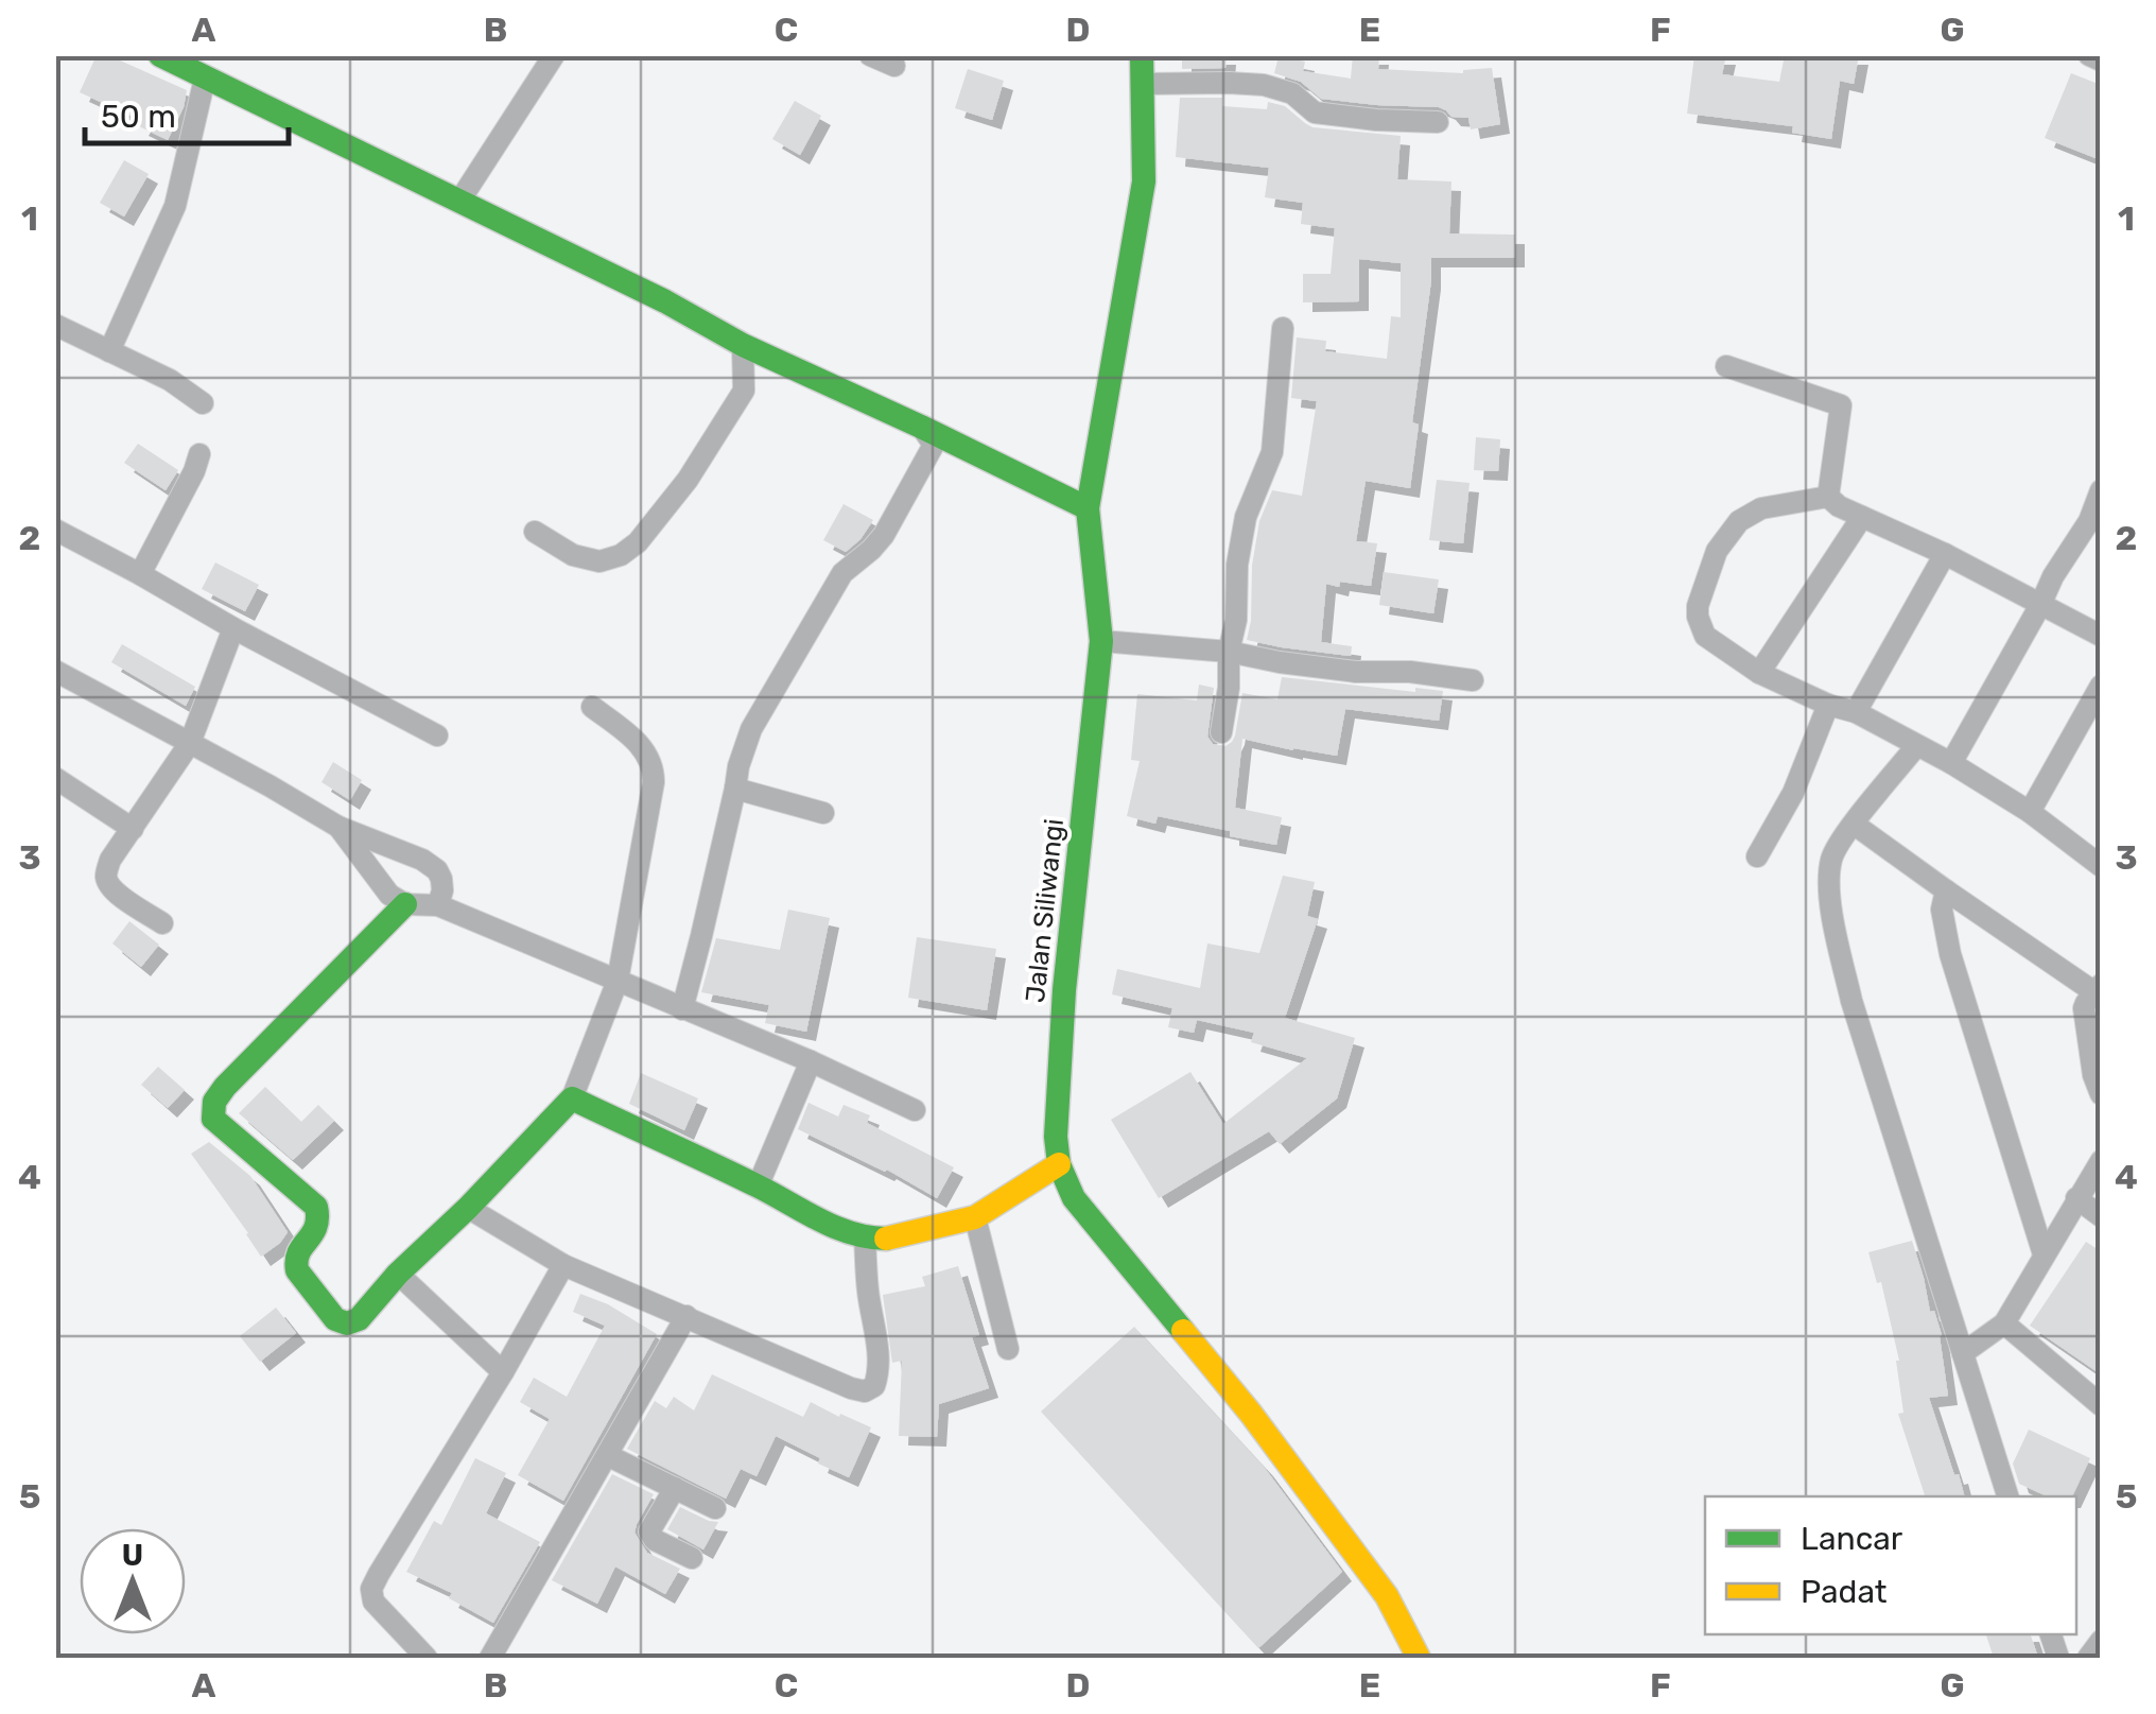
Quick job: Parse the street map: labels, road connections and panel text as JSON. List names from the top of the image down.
{
  "streets": {
    "street": ["Jalan Siliwangi"]
  },
  "legend": ["Lancar", "Padat"],
  "scale_bar": "50 m",
  "north": "top",
  "grid": {
    "columns": [
      "A",
      "B",
      "C",
      "D",
      "E",
      "F",
      "G"
    ],
    "rows": [
      "1",
      "2",
      "3",
      "4",
      "5"
    ]
  }
}
